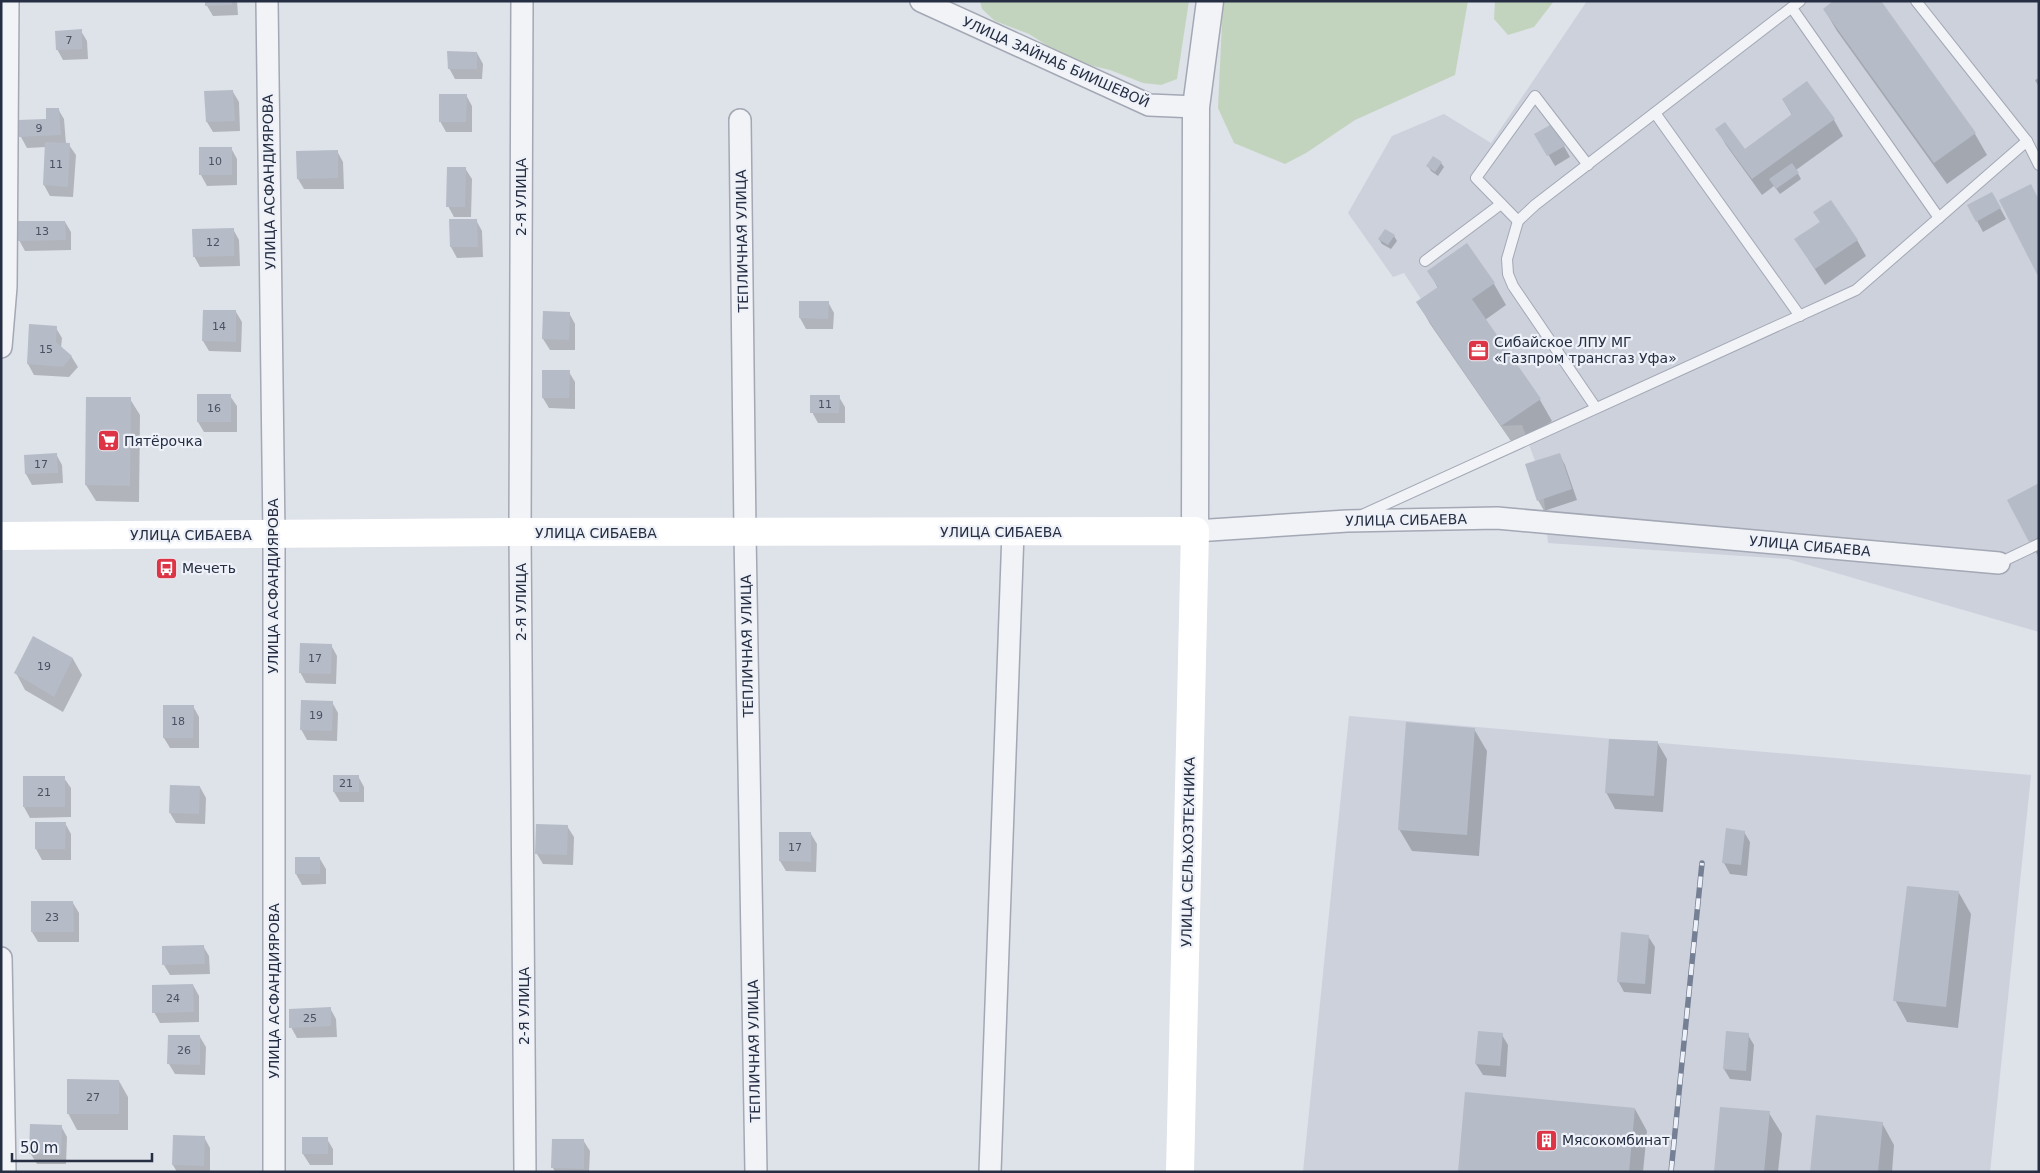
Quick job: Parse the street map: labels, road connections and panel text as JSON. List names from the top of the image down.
{
  "streets": {
    "main road": ["УЛИЦА СИБАЕВА", "УЛИЦА СЕЛЬХОЗТЕХНИКА"],
    "street": [
      "УЛИЦА ЗАЙНАБ БИИШЕВОЙ",
      "УЛИЦА АСФАНДИЯРОВА",
      "2-Я УЛИЦА",
      "ТЕПЛИЧНАЯ УЛИЦА"
    ]
  },
  "crossings": [
    ["УЛИЦА АСФАНДИЯРОВА", "УЛИЦА СИБАЕВА"],
    ["2-Я УЛИЦА", "УЛИЦА СИБАЕВА"],
    ["ТЕПЛИЧНАЯ УЛИЦА", "УЛИЦА СИБАЕВА"],
    ["УЛИЦА СИБАЕВА", "УЛИЦА СЕЛЬХОЗТЕХНИКА"]
  ],
  "places": {
    "office": ["Сибайское ЛПУ МГ «Газпром трансгаз Уфа»"],
    "supermarket": ["Пятёрочка"],
    "bus stop": ["Мечеть"],
    "building": ["Мясокомбинат"]
  },
  "house_numbers": [
    "7",
    "9",
    "10",
    "11",
    "13",
    "12",
    "14",
    "15",
    "11",
    "16",
    "17",
    "17",
    "19",
    "19",
    "18",
    "21",
    "21",
    "17",
    "23",
    "24",
    "25",
    "26",
    "27"
  ],
  "scale_bar": "50 m"
}
